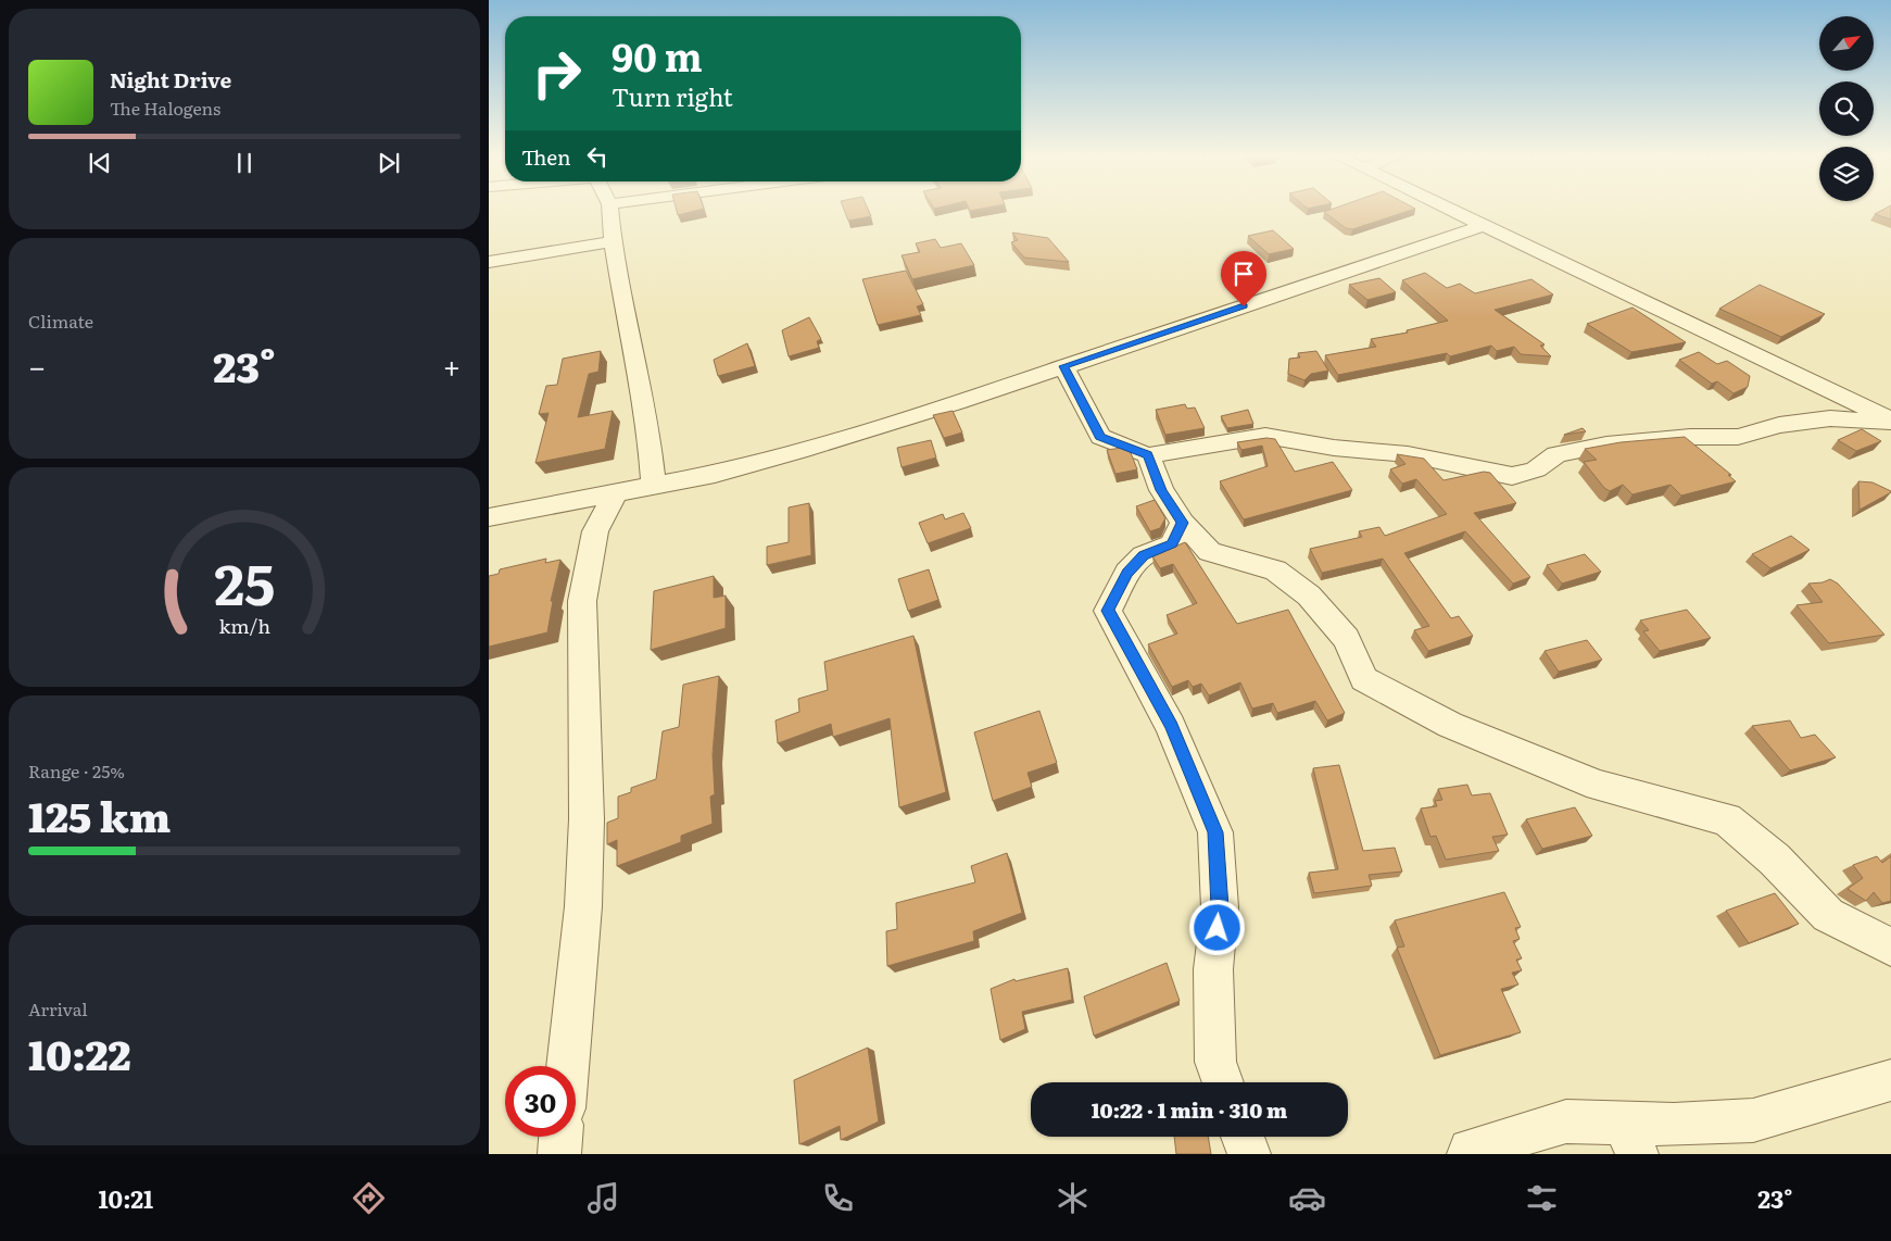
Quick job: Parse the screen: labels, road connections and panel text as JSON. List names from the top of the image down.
{
  "north": "top right",
  "page": {
    "turn": ["90 m", "Turn right"],
    "song": ["Night Drive", "The Halogens"],
    "then": "Then",
    "tile": [
      "Climate",
      ["Range · 25%", "125 km"],
      ["Arrival", "10:22"]
    ],
    "heat": ["−", "23°", "+"],
    "limit": "30",
    "trip": "10:22 · 1 min · 310 m",
    "tabs": ["10:21", "23°"],
    "gauge": ["25", "km/h"]
  }
}
